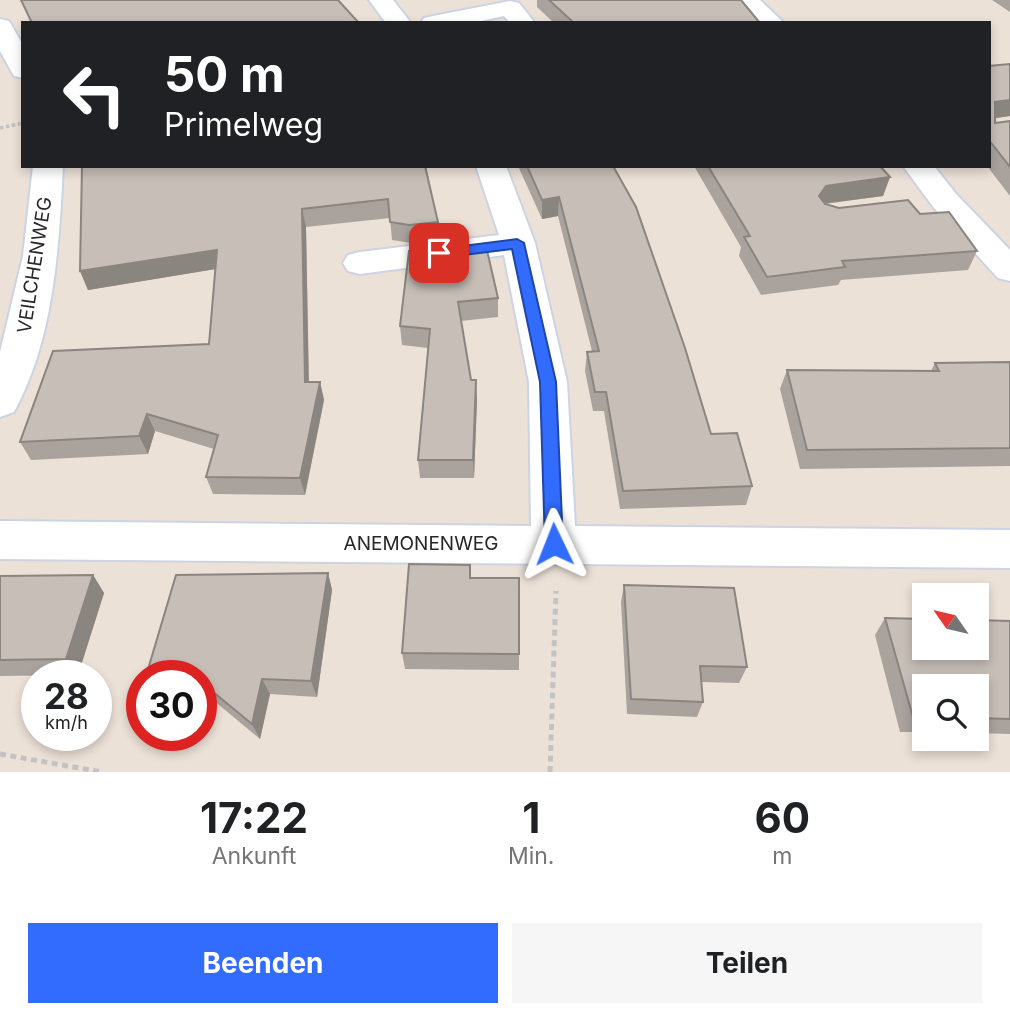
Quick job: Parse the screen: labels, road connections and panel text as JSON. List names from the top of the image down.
{
  "streets": {
    "street": ["VEILCHENWEG", "ANEMONENWEG"]
  },
  "north": "top left",
  "page": {
    "turn": ["50 m", "Primelweg"],
    "speed": "28 km/h",
    "limit": "30",
    "eta": [
      "17:22",
      "Ankunft",
      "1",
      "Min.",
      "60",
      "m"
    ],
    "buttons": ["Beenden", "Teilen"]
  }
}
